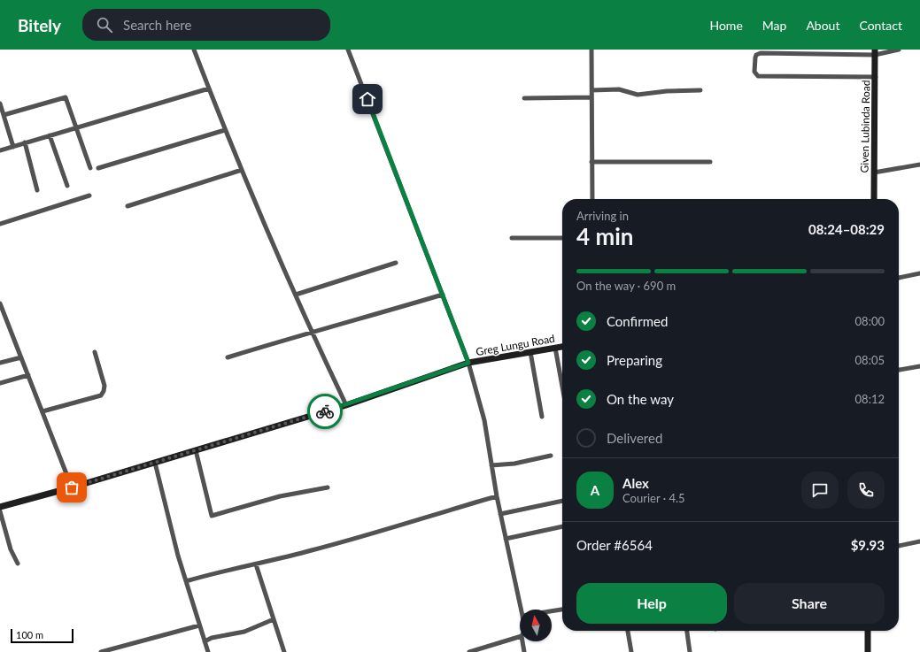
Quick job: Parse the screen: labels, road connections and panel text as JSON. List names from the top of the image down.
{
  "streets": {
    "street": ["Given Lubinda Road", "Greg Lungu Road"]
  },
  "scale_bar": "100 m",
  "north": "top",
  "page": {
    "header": "Bitely",
    "search": "Search here",
    "nav": [
      "Home",
      "Map",
      "About",
      "Contact"
    ],
    "heading": ["4 min", "Arriving in", "08:24–08:29"],
    "panel": [
      "Alex",
      "Courier · 4.5",
      "Order #6564",
      "$9.93"
    ],
    "bar": "On the way · 690 m",
    "list": [
      ["Confirmed", "08:00"],
      ["Preparing", "08:05"],
      ["On the way", "08:12"],
      "Delivered"
    ],
    "round": "A",
    "buttons": ["Help", "Share"],
    "scale": "100 m"
  }
}
